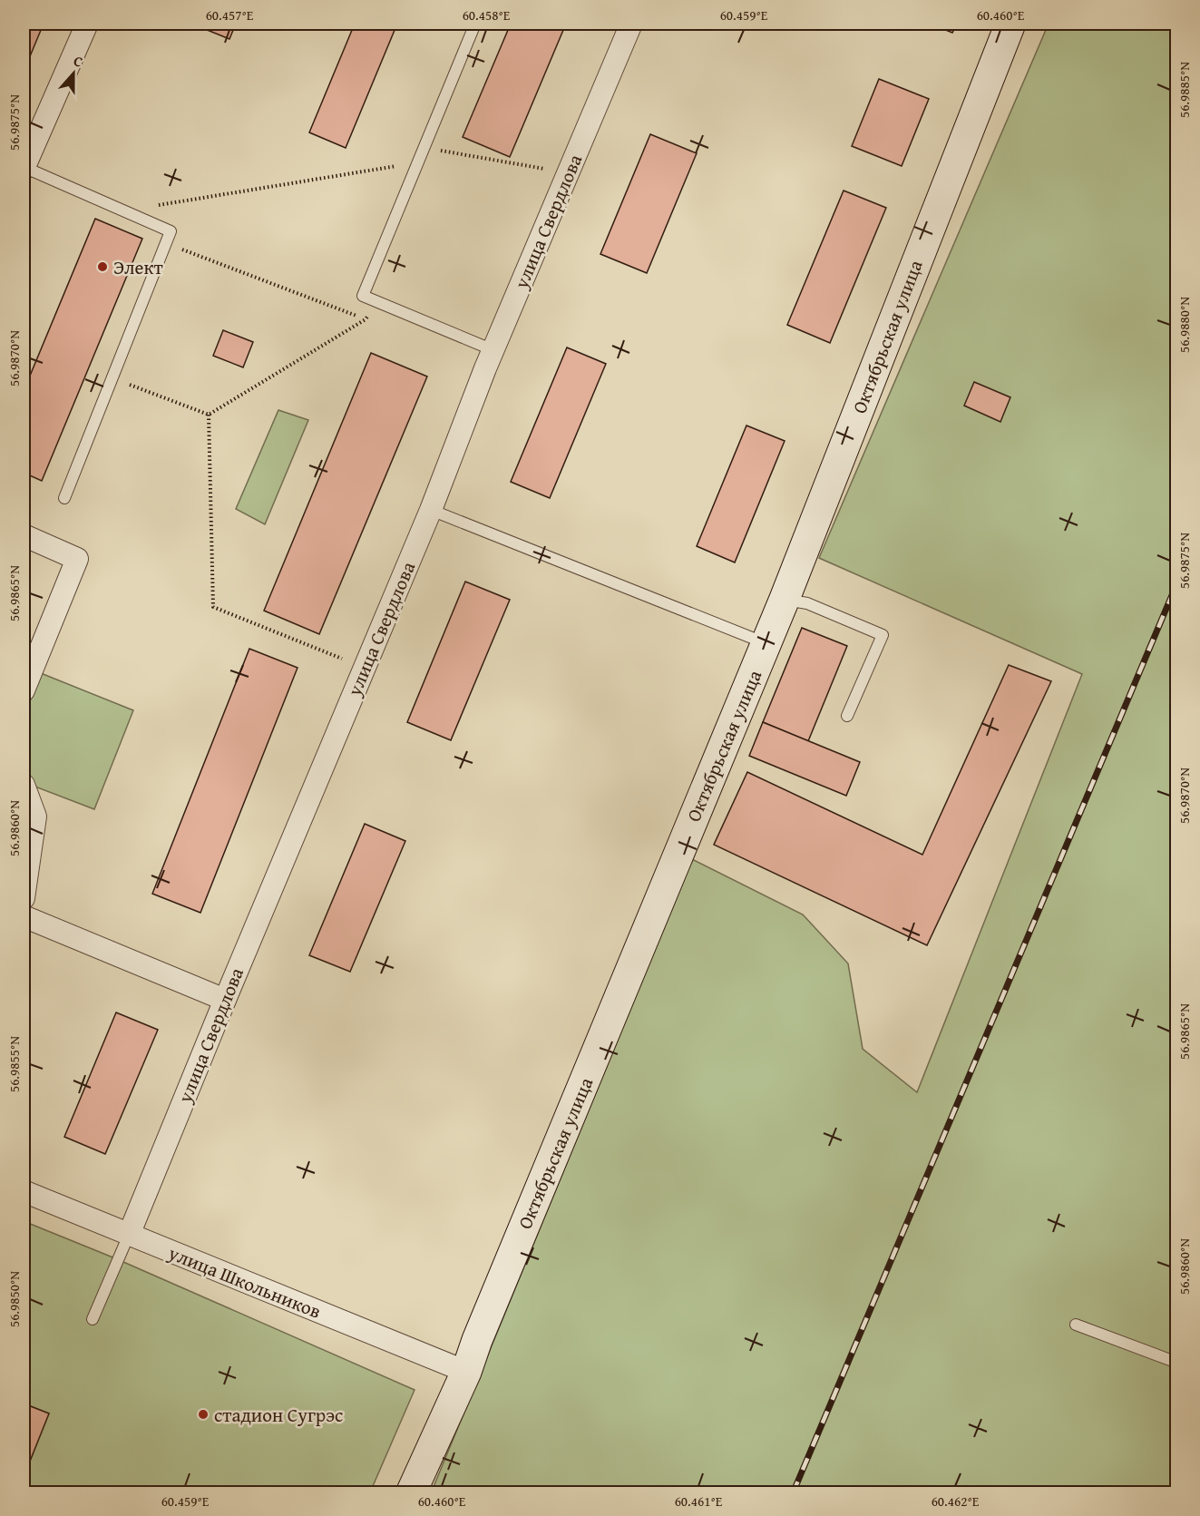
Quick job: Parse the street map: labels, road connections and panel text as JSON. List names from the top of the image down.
{
  "streets": {
    "street": ["улица Свердлова", "Октябрьская улица", "улица Школьников"]
  },
  "crossings": [
    ["улица Свердлова", "улица Школьников"],
    ["Октябрьская улица", "улица Школьников"]
  ],
  "places": ["Элект", "стадион Сугрэс"],
  "north": "top",
  "coordinates": [
    "60.457°E",
    "60.458°E",
    "60.459°E",
    "60.460°E",
    "56.9885°N",
    "56.9875°N",
    "56.9880°N",
    "56.9870°N",
    "56.9865°N",
    "56.9860°N",
    "56.9855°N",
    "56.9850°N",
    "60.461°E",
    "60.462°E"
  ]
}
